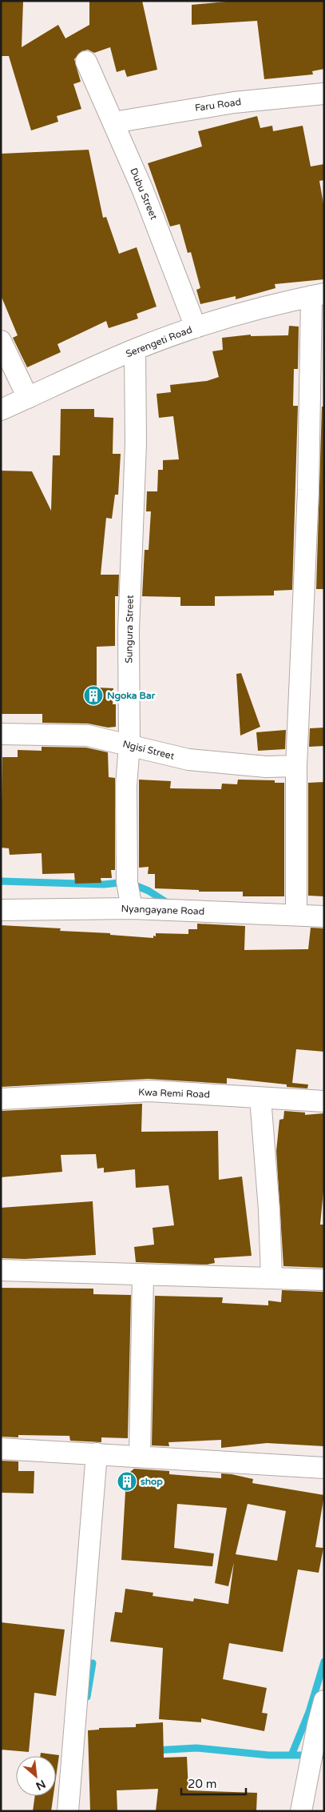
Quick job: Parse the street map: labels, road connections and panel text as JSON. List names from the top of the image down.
{
  "streets": {
    "street": [
      "Faru Road",
      "Dubu Street",
      "Serengeti Road",
      "Sungura Street",
      "Ngisi Street",
      "Nyangayane Road",
      "Kwa Remi Road"
    ]
  },
  "crossings": [
    ["Faru Road", "Dubu Street"],
    ["Dubu Street", "Serengeti Road"],
    ["Serengeti Road", "Sungura Street"],
    ["Sungura Street", "Ngisi Street"],
    ["Sungura Street", "Nyangayane Road"]
  ],
  "places": {
    "building": ["Ngoka Bar", "shop"]
  },
  "scale_bar": "20 m",
  "north": "bottom right"
}
